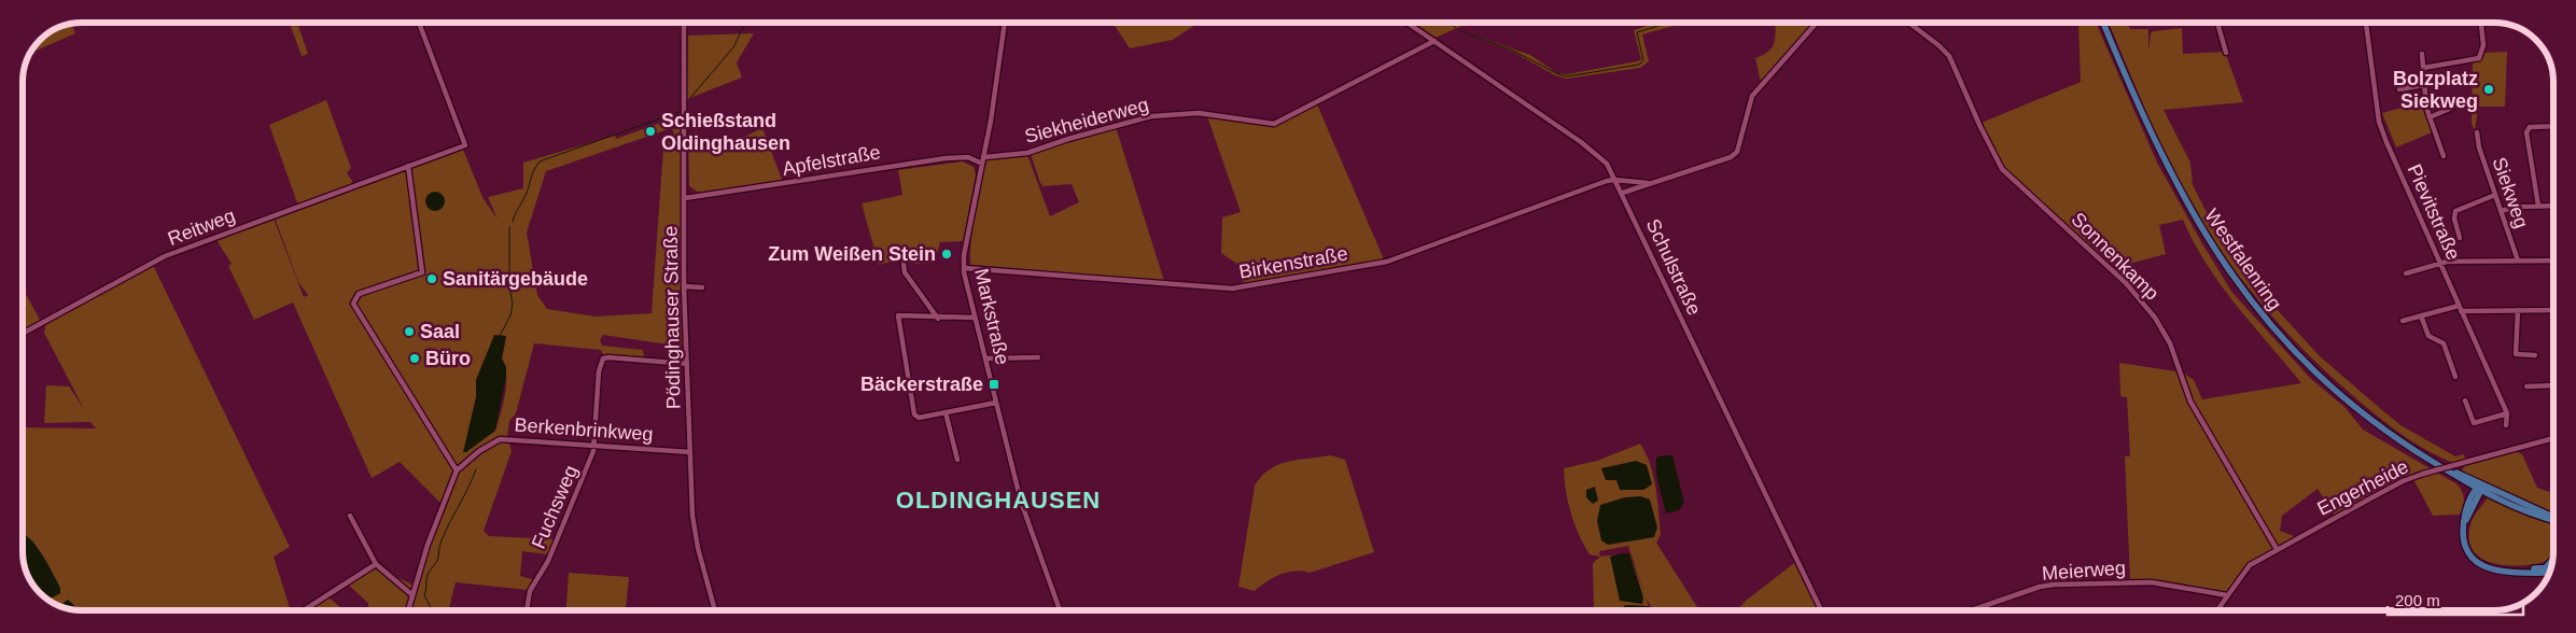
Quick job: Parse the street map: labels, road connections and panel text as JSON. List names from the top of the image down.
{
  "streets": {
    "main road": ["Westfalenring"],
    "street": [
      "Siekheiderweg",
      "Apfelstraße",
      "Siekweg",
      "Pievitstraße",
      "Reitweg",
      "Sonnenkamp",
      "Birkenstraße",
      "Schulstraße",
      "Markstraße",
      "Pödinghauser Straße",
      "Berkenbrinkweg",
      "Engerheide",
      "Fuchsweg",
      "Meierweg"
    ]
  },
  "crossings": [
    ["Siekheiderweg", "Schulstraße"],
    ["Siekheiderweg", "Markstraße"],
    ["Apfelstraße", "Markstraße"],
    ["Apfelstraße", "Pödinghauser Straße"],
    ["Sonnenkamp", "Engerheide"],
    ["Birkenstraße", "Schulstraße"],
    ["Birkenstraße", "Markstraße"],
    ["Pödinghauser Straße", "Berkenbrinkweg"],
    ["Pödinghauser Straße", "Fuchsweg"],
    ["Berkenbrinkweg", "Fuchsweg"],
    ["Engerheide", "Meierweg"]
  ],
  "districts": ["OLDINGHAUSEN"],
  "places": {
    "other": [
      "Bolzplatz Siekweg",
      "Schießstand Oldinghausen",
      "Zum Weißen Stein",
      "Sanitärgebäude",
      "Saal",
      "Büro"
    ],
    "transit": ["Bäckerstraße"]
  },
  "scale_bar": "200 m"
}
